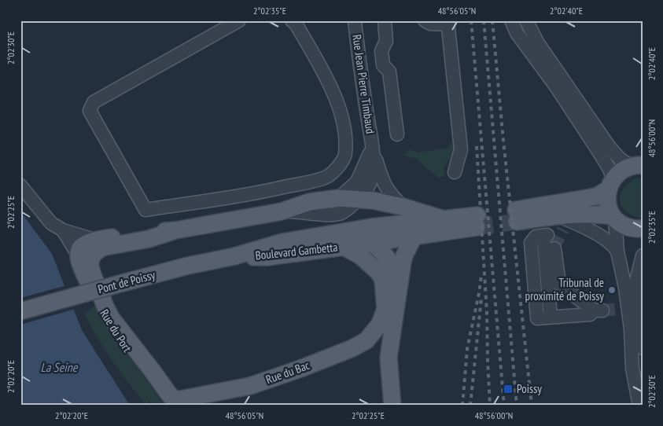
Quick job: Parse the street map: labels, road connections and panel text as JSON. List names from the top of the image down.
{
  "streets": {
    "main road": [
      "Boulevard Gambetta",
      "Pont de Poissy",
      "Rue du Port",
      "Rue du Bac"
    ],
    "street": ["Rue Jean Pierre Timbaud"]
  },
  "crossings": [
    ["Boulevard Gambetta", "Pont de Poissy"]
  ],
  "water": ["La Seine"],
  "places": {
    "other": ["Tribunal de proximité de Poissy"],
    "transit": ["Poissy"]
  },
  "coordinates": [
    "2°02'35\"E",
    "48°56'05\"N",
    "2°02'40\"E",
    "2°02'30\"E",
    "48°56'00\"N",
    "2°02'25\"E",
    "2°02'20\"E"
  ]
}
